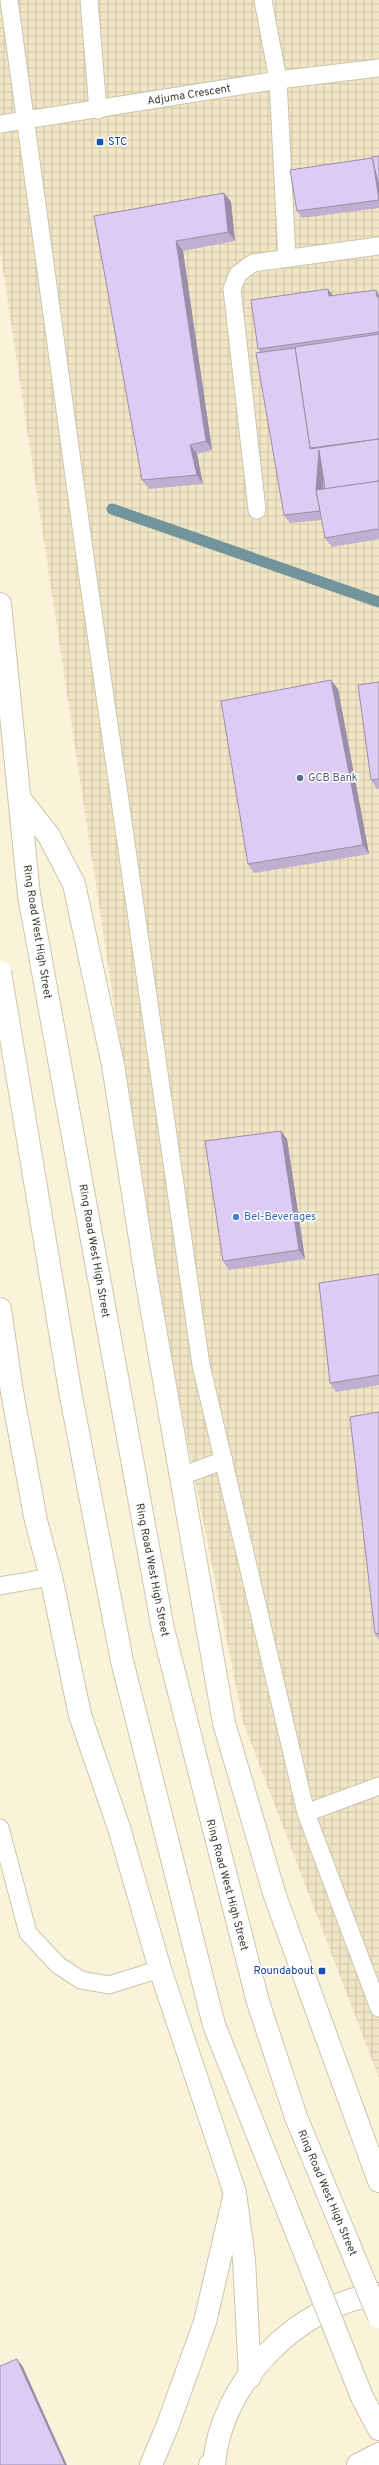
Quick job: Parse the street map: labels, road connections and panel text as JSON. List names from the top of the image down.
{
  "streets": {
    "main road": ["Ring Road West High Street"],
    "lane": ["Adjuma Crescent"]
  },
  "places": {
    "transit": ["STC", "Roundabout"],
    "other": ["GCB Bank", "Bel-Beverages"]
  }
}
